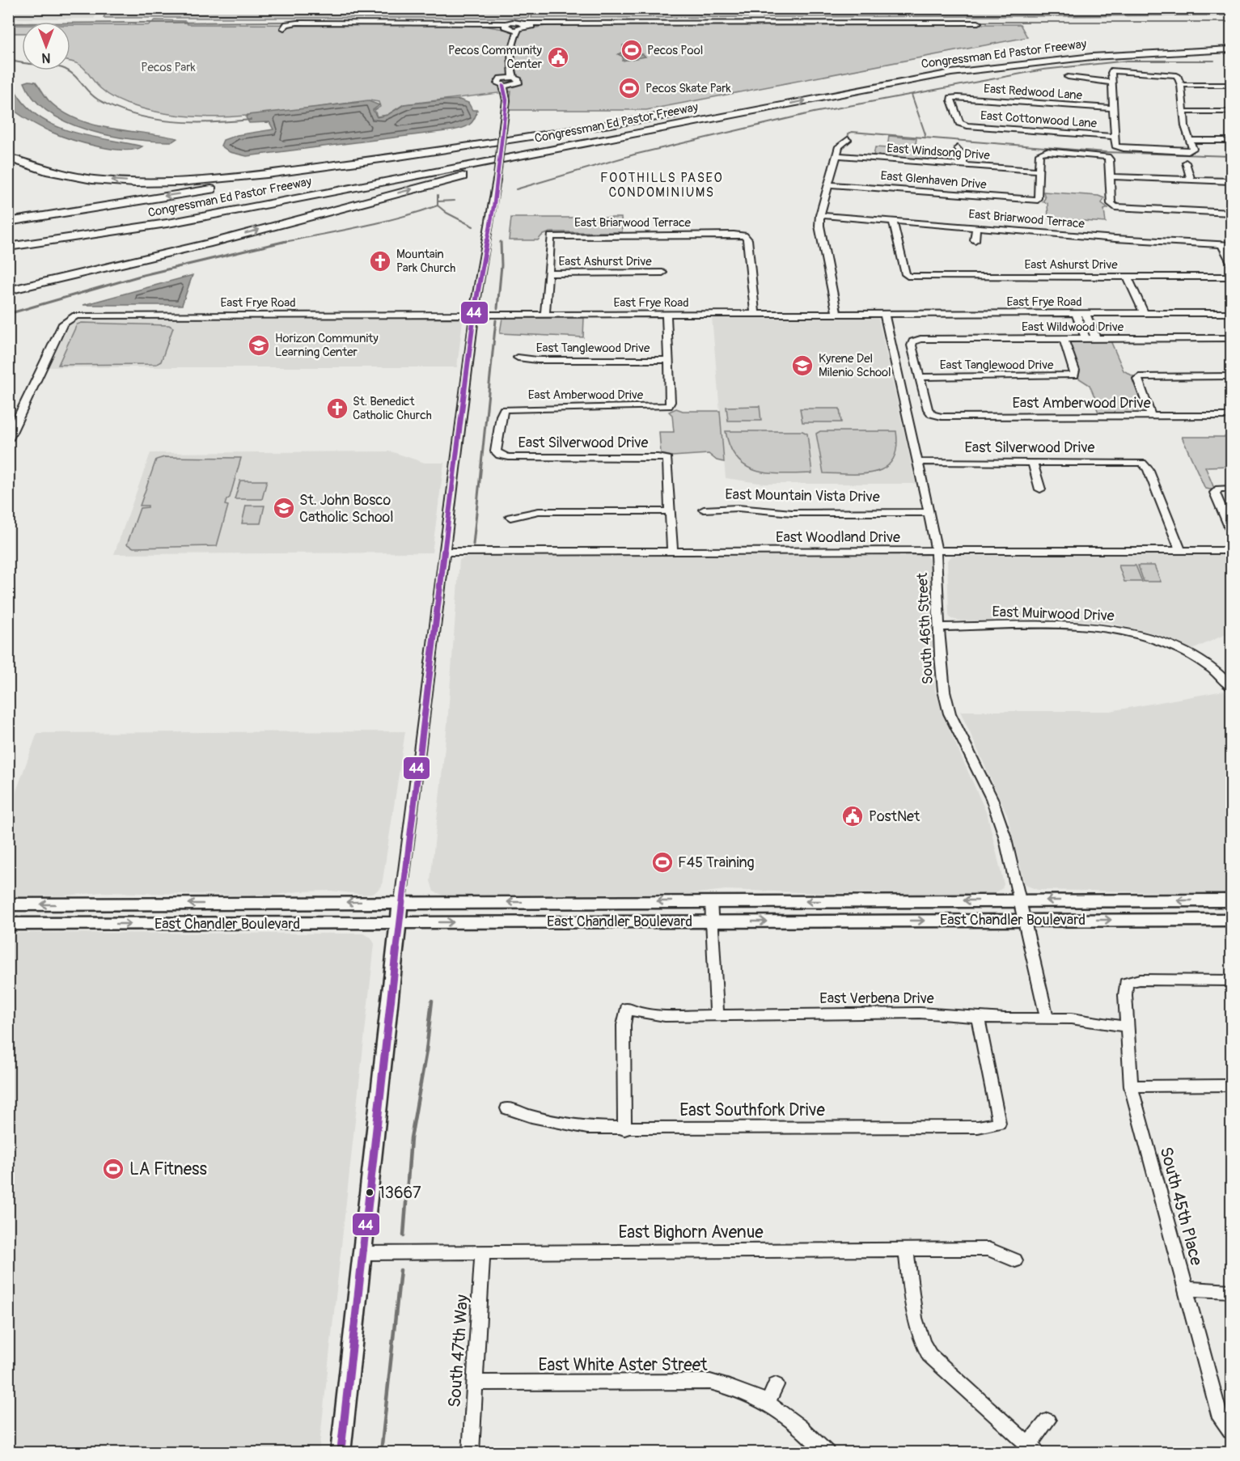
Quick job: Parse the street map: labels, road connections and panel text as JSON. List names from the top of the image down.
{
  "streets": {
    "highway": ["Congressman Ed Pastor Freeway"],
    "main road": ["East Chandler Boulevard"],
    "street": [
      "East Redwood Lane",
      "East Cottonwood Lane",
      "East Windsong Drive",
      "East Glenhaven Drive",
      "East Briarwood Terrace",
      "East Ashurst Drive",
      "East Frye Road",
      "East Wildwood Drive",
      "East Tanglewood Drive",
      "East Amberwood Drive",
      "East Silverwood Drive",
      "East Mountain Vista Drive",
      "East Woodland Drive",
      "East Muirwood Drive",
      "South 46th Street",
      "East Verbena Drive",
      "East Southfork Drive",
      "South 45th Place",
      "East Bighorn Avenue",
      "South 47th Way",
      "East White Aster Street"
    ]
  },
  "crossings": [
    ["East Redwood Lane", "East Cottonwood Lane"],
    ["East Windsong Drive", "East Glenhaven Drive"],
    ["East Briarwood Terrace", "East Ashurst Drive"],
    ["East Briarwood Terrace", "East Frye Road"],
    ["East Frye Road", "South 46th Street"],
    ["East Wildwood Drive", "East Tanglewood Drive"],
    ["East Wildwood Drive", "East Amberwood Drive"],
    ["East Tanglewood Drive", "East Amberwood Drive"],
    ["East Amberwood Drive", "East Silverwood Drive"],
    ["East Silverwood Drive", "East Woodland Drive"],
    ["East Silverwood Drive", "South 46th Street"],
    ["East Mountain Vista Drive", "South 46th Street"],
    ["East Woodland Drive", "South 46th Street"],
    ["East Muirwood Drive", "South 46th Street"],
    ["South 46th Street", "East Chandler Boulevard"],
    ["South 46th Street", "East Verbena Drive"],
    ["East Verbena Drive", "East Southfork Drive"],
    ["East Verbena Drive", "South 45th Place"],
    ["East Bighorn Avenue", "South 47th Way"],
    ["South 47th Way", "East White Aster Street"]
  ],
  "districts": ["FOOTHILLS PASEO CONDOMINIUMS"],
  "parks": ["Pecos Park"],
  "places": {
    "sports": [
      "Pecos Pool",
      "Pecos Skate Park",
      "F45 Training",
      "LA Fitness"
    ],
    "public building": ["Pecos Community Center", "PostNet"],
    "church": ["Mountain Park Church", "St. Benedict Catholic Church"],
    "school or university": ["Horizon Community Learning Center", "Kyrene Del Milenio School", "St. John Bosco Catholic School"],
    "other": ["13667"]
  },
  "lines": ["transit line 44"],
  "north": "bottom"
}
